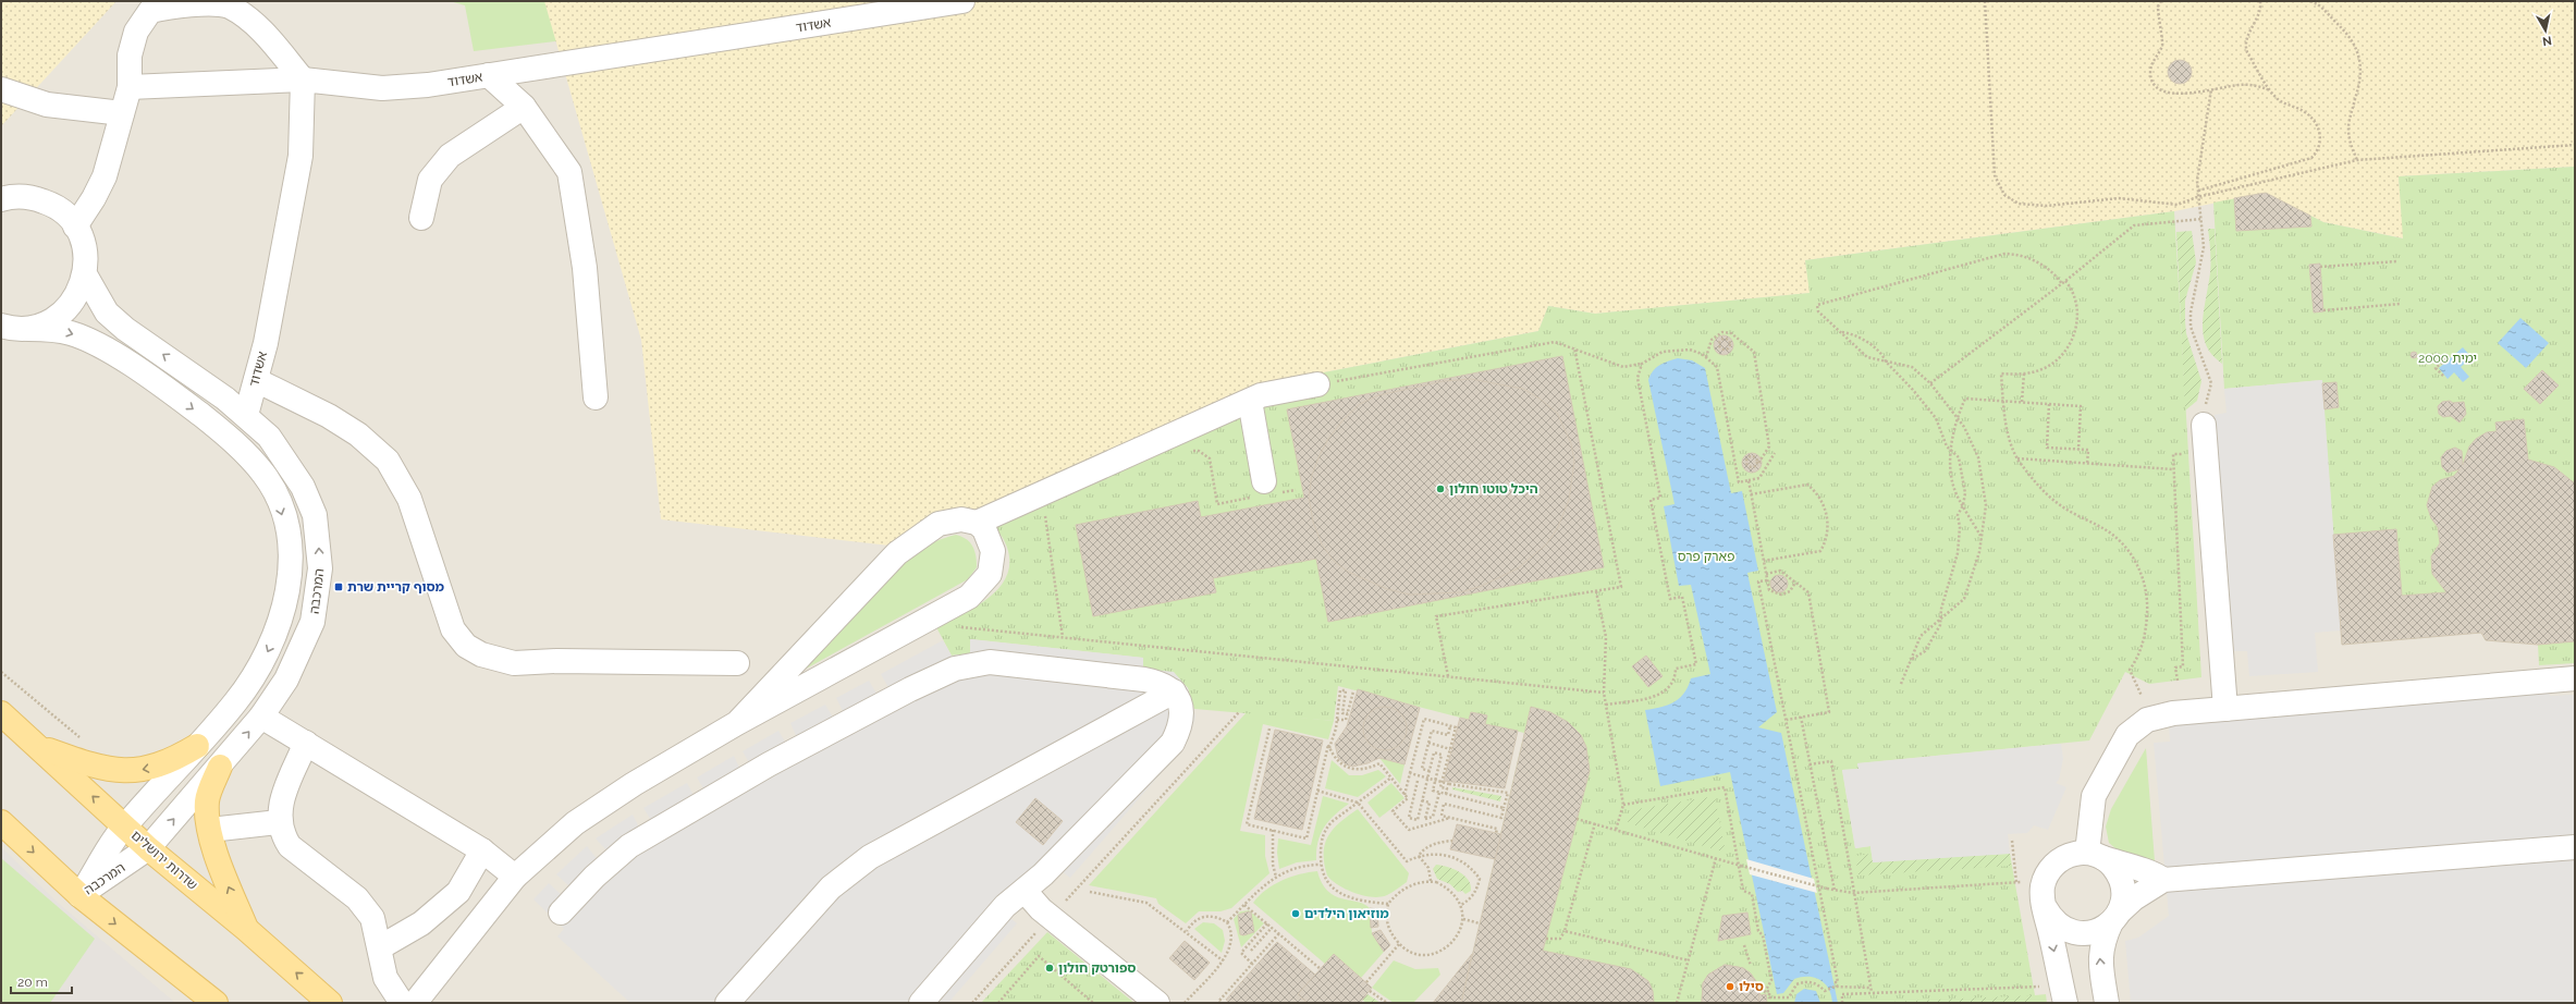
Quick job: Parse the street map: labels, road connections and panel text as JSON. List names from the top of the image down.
{
  "streets": {
    "main road": ["שדרות ירושלים"],
    "street": ["אשדוד", "המרכבה"]
  },
  "crossings": [
    ["אשדוד", "המרכבה"],
    ["המרכבה", "שדרות ירושלים"]
  ],
  "parks": ["ימית 2000", "פארק פרס"],
  "places": {
    "other": [
      "היכל טוטו חולון",
      "מוזיאון הילדים",
      "ספורטק חולון",
      "סילו"
    ],
    "transit": ["מסוף קריית שרת"]
  },
  "scale_bar": "20 m",
  "north": "bottom"
}
